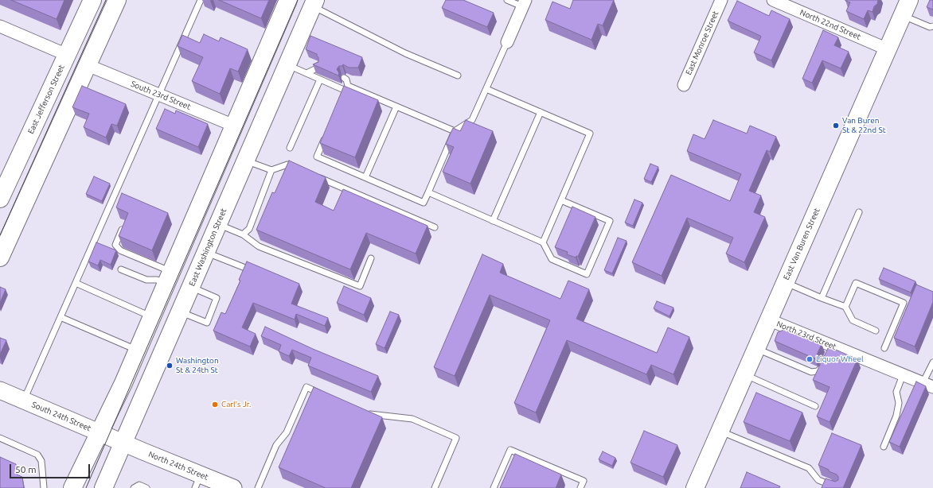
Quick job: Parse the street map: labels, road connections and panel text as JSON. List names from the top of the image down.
{
  "streets": {
    "main road": [
      "East Jefferson Street",
      "East Van Buren Street",
      "East Washington Street",
      "South 24th Street",
      "North 24th Street"
    ],
    "street": [
      "North 22nd Street",
      "East Monroe Street",
      "South 23rd Street",
      "North 23rd Street"
    ]
  },
  "crossings": [
    ["North 22nd Street", "East Van Buren Street"],
    ["East Van Buren Street", "North 23rd Street"],
    ["East Washington Street", "South 24th Street"],
    ["East Washington Street", "North 24th Street"],
    ["South 24th Street", "North 24th Street"]
  ],
  "places": [
    "Van Buren St & 22nd St",
    "Liquor Wheel",
    "Washington St & 24th St",
    "Carl's Jr."
  ],
  "scale_bar": "50 m"
}
